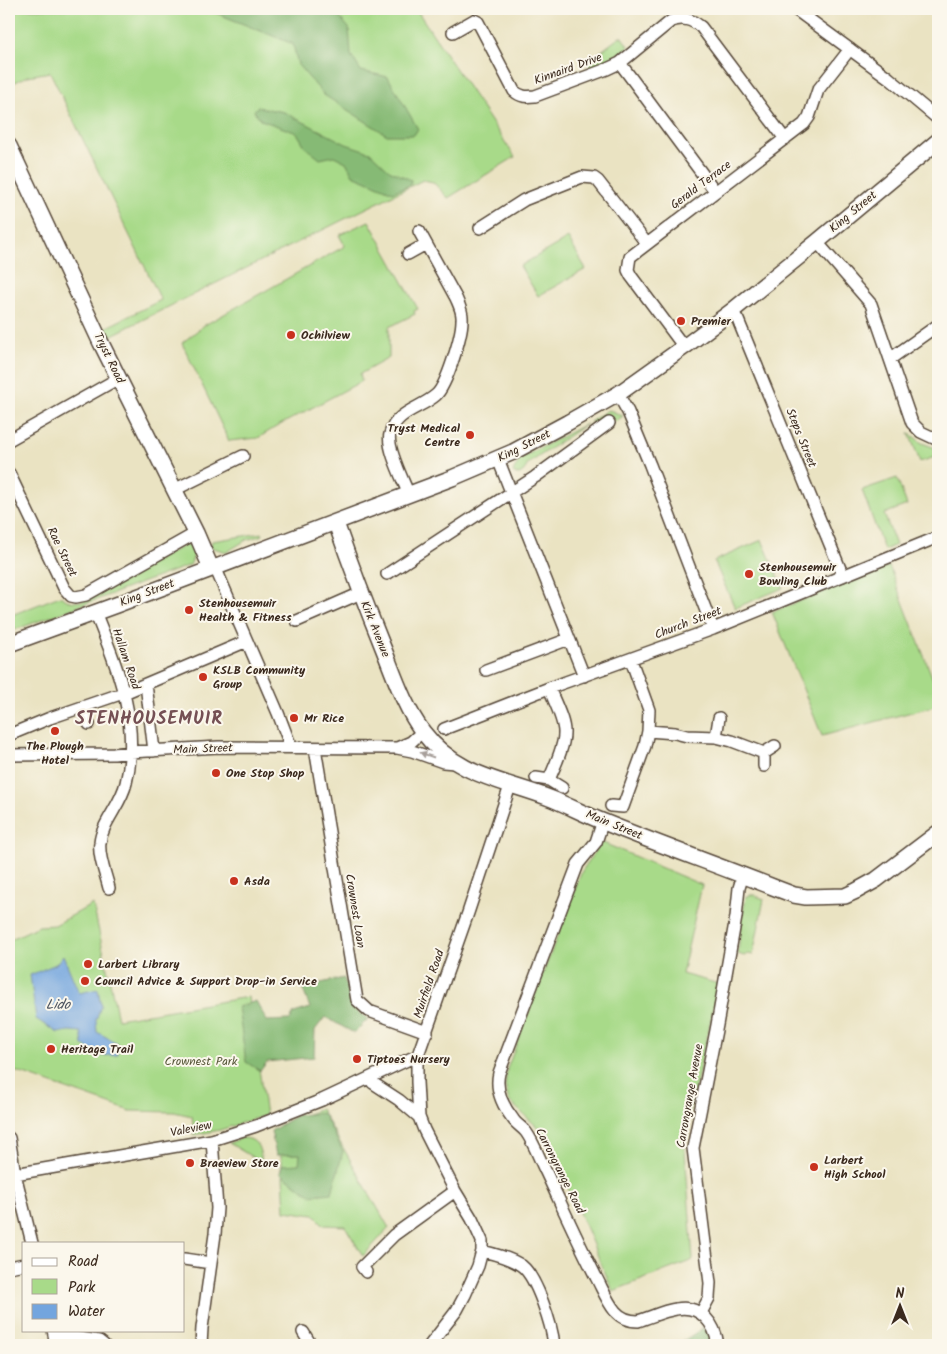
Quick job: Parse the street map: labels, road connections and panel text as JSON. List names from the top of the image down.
{
  "streets": {
    "street": [
      "Kinnaird Drive",
      "Gerald Terrace",
      "King Street",
      "Tryst Road",
      "Steps Street",
      "Rae Street",
      "Church Street",
      "Kirk Avenue",
      "Hallam Road",
      "Main Street",
      "Crownest Loan",
      "Muirfield Road",
      "Carrongrange Avenue",
      "Valeview",
      "Carrongrange Road"
    ]
  },
  "crossings": [
    ["Kinnaird Drive", "Gerald Terrace"],
    ["Gerald Terrace", "King Street"],
    ["King Street", "Tryst Road"],
    ["King Street", "Steps Street"],
    ["King Street", "Kirk Avenue"],
    ["King Street", "Hallam Road"],
    ["Tryst Road", "Rae Street"],
    ["Steps Street", "Church Street"],
    ["Kirk Avenue", "Main Street"],
    ["Hallam Road", "Main Street"],
    ["Main Street", "Crownest Loan"],
    ["Main Street", "Muirfield Road"],
    ["Main Street", "Carrongrange Avenue"],
    ["Main Street", "Carrongrange Road"],
    ["Crownest Loan", "Muirfield Road"],
    ["Muirfield Road", "Valeview"],
    ["Carrongrange Avenue", "Carrongrange Road"]
  ],
  "districts": ["STENHOUSEMUIR"],
  "water": ["Lido"],
  "parks": ["Crownest Park"],
  "places": [
    "Premier",
    "Ochilview",
    "Tryst Medical Centre",
    "Stenhousemuir Bowling Club",
    "Stenhousemuir Health & Fitness",
    "KSLB Community Group",
    "Mr Rice",
    "The Plough Hotel",
    "One Stop Shop",
    "Asda",
    "Larbert Library",
    "Council Advice & Support Drop-in Service",
    "Heritage Trail",
    "Tiptoes Nursery",
    "Braeview Store",
    "Larbert High School"
  ],
  "legend": ["Road", "Park", "Water"],
  "north": "top"
}
